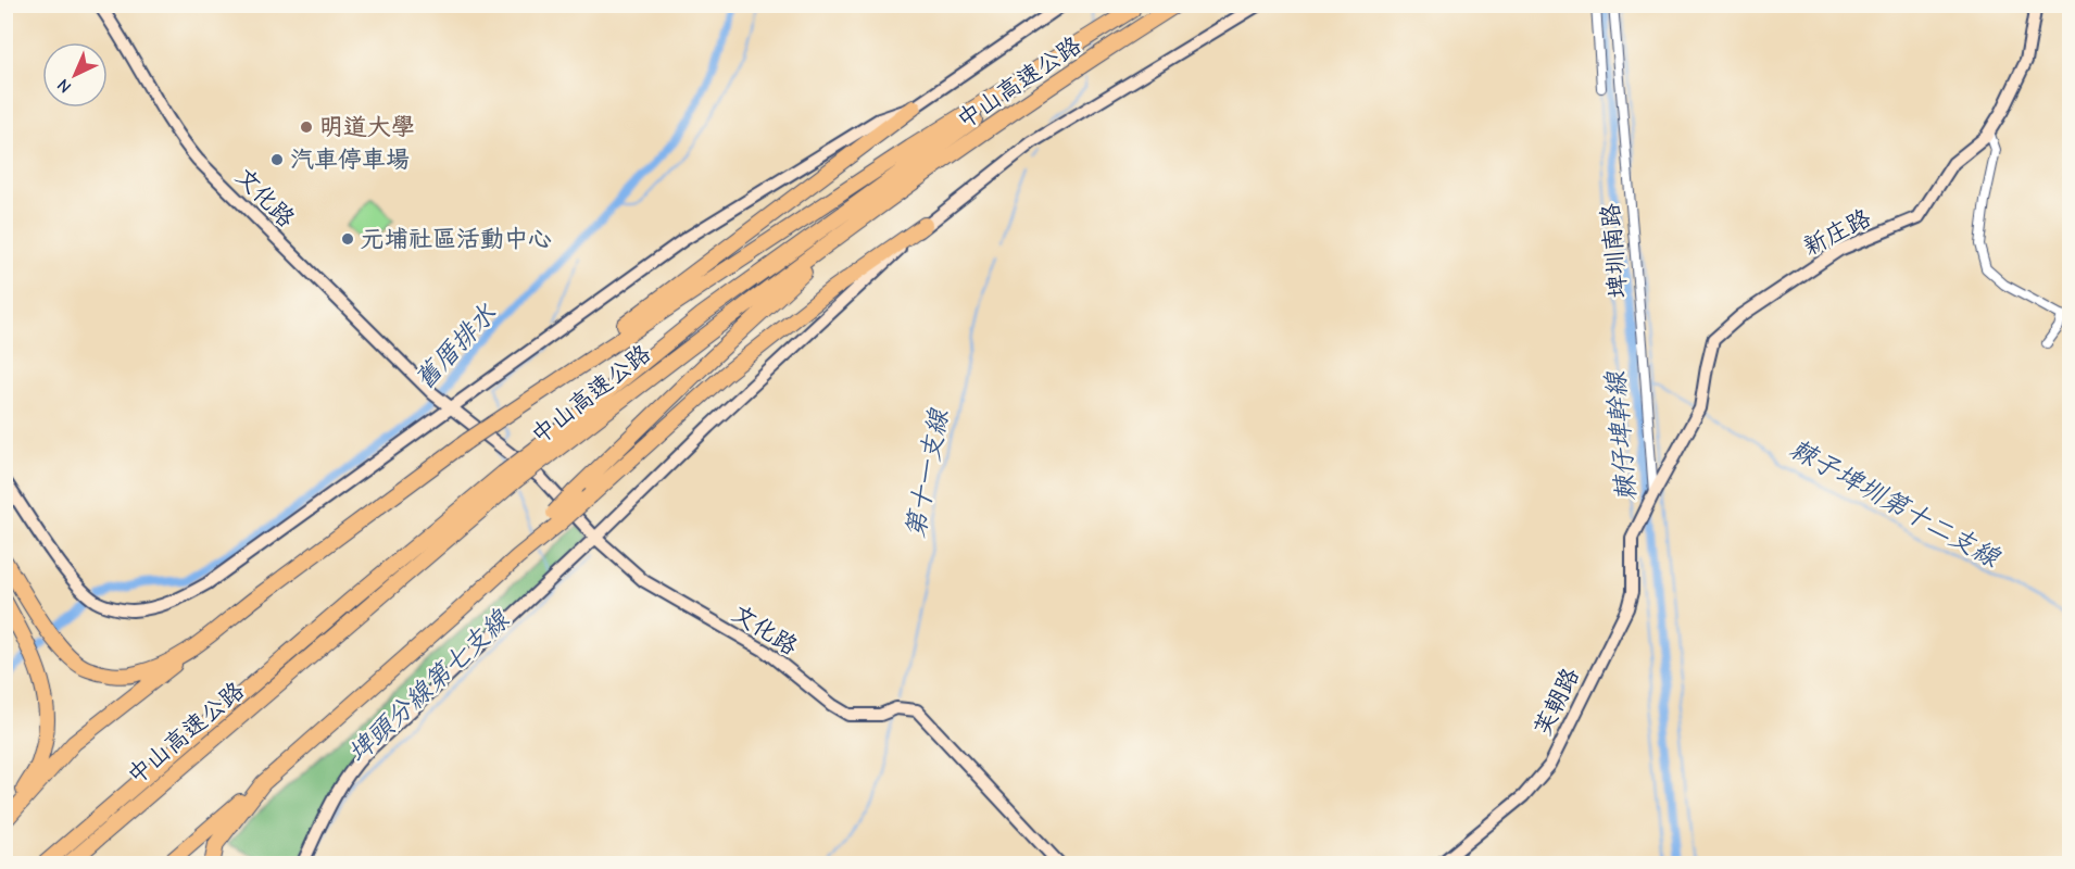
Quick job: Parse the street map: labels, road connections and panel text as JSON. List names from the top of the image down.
{
  "streets": {
    "highway": ["中山高速公路"],
    "street": [
      "文化路",
      "新庄路",
      "埤圳南路",
      "芙朝路"
    ]
  },
  "crossings": [
    ["新庄路", "埤圳南路"],
    ["新庄路", "芙朝路"]
  ],
  "water": [
    "舊厝排水",
    "棘仔埤幹線",
    "第十一支線",
    "棘子埤圳第十二支線",
    "埤頭分線第七支線"
  ],
  "places": ["明道大學", "汽車停車場", "元埔社區活動中心"],
  "north": "bottom left"
}
